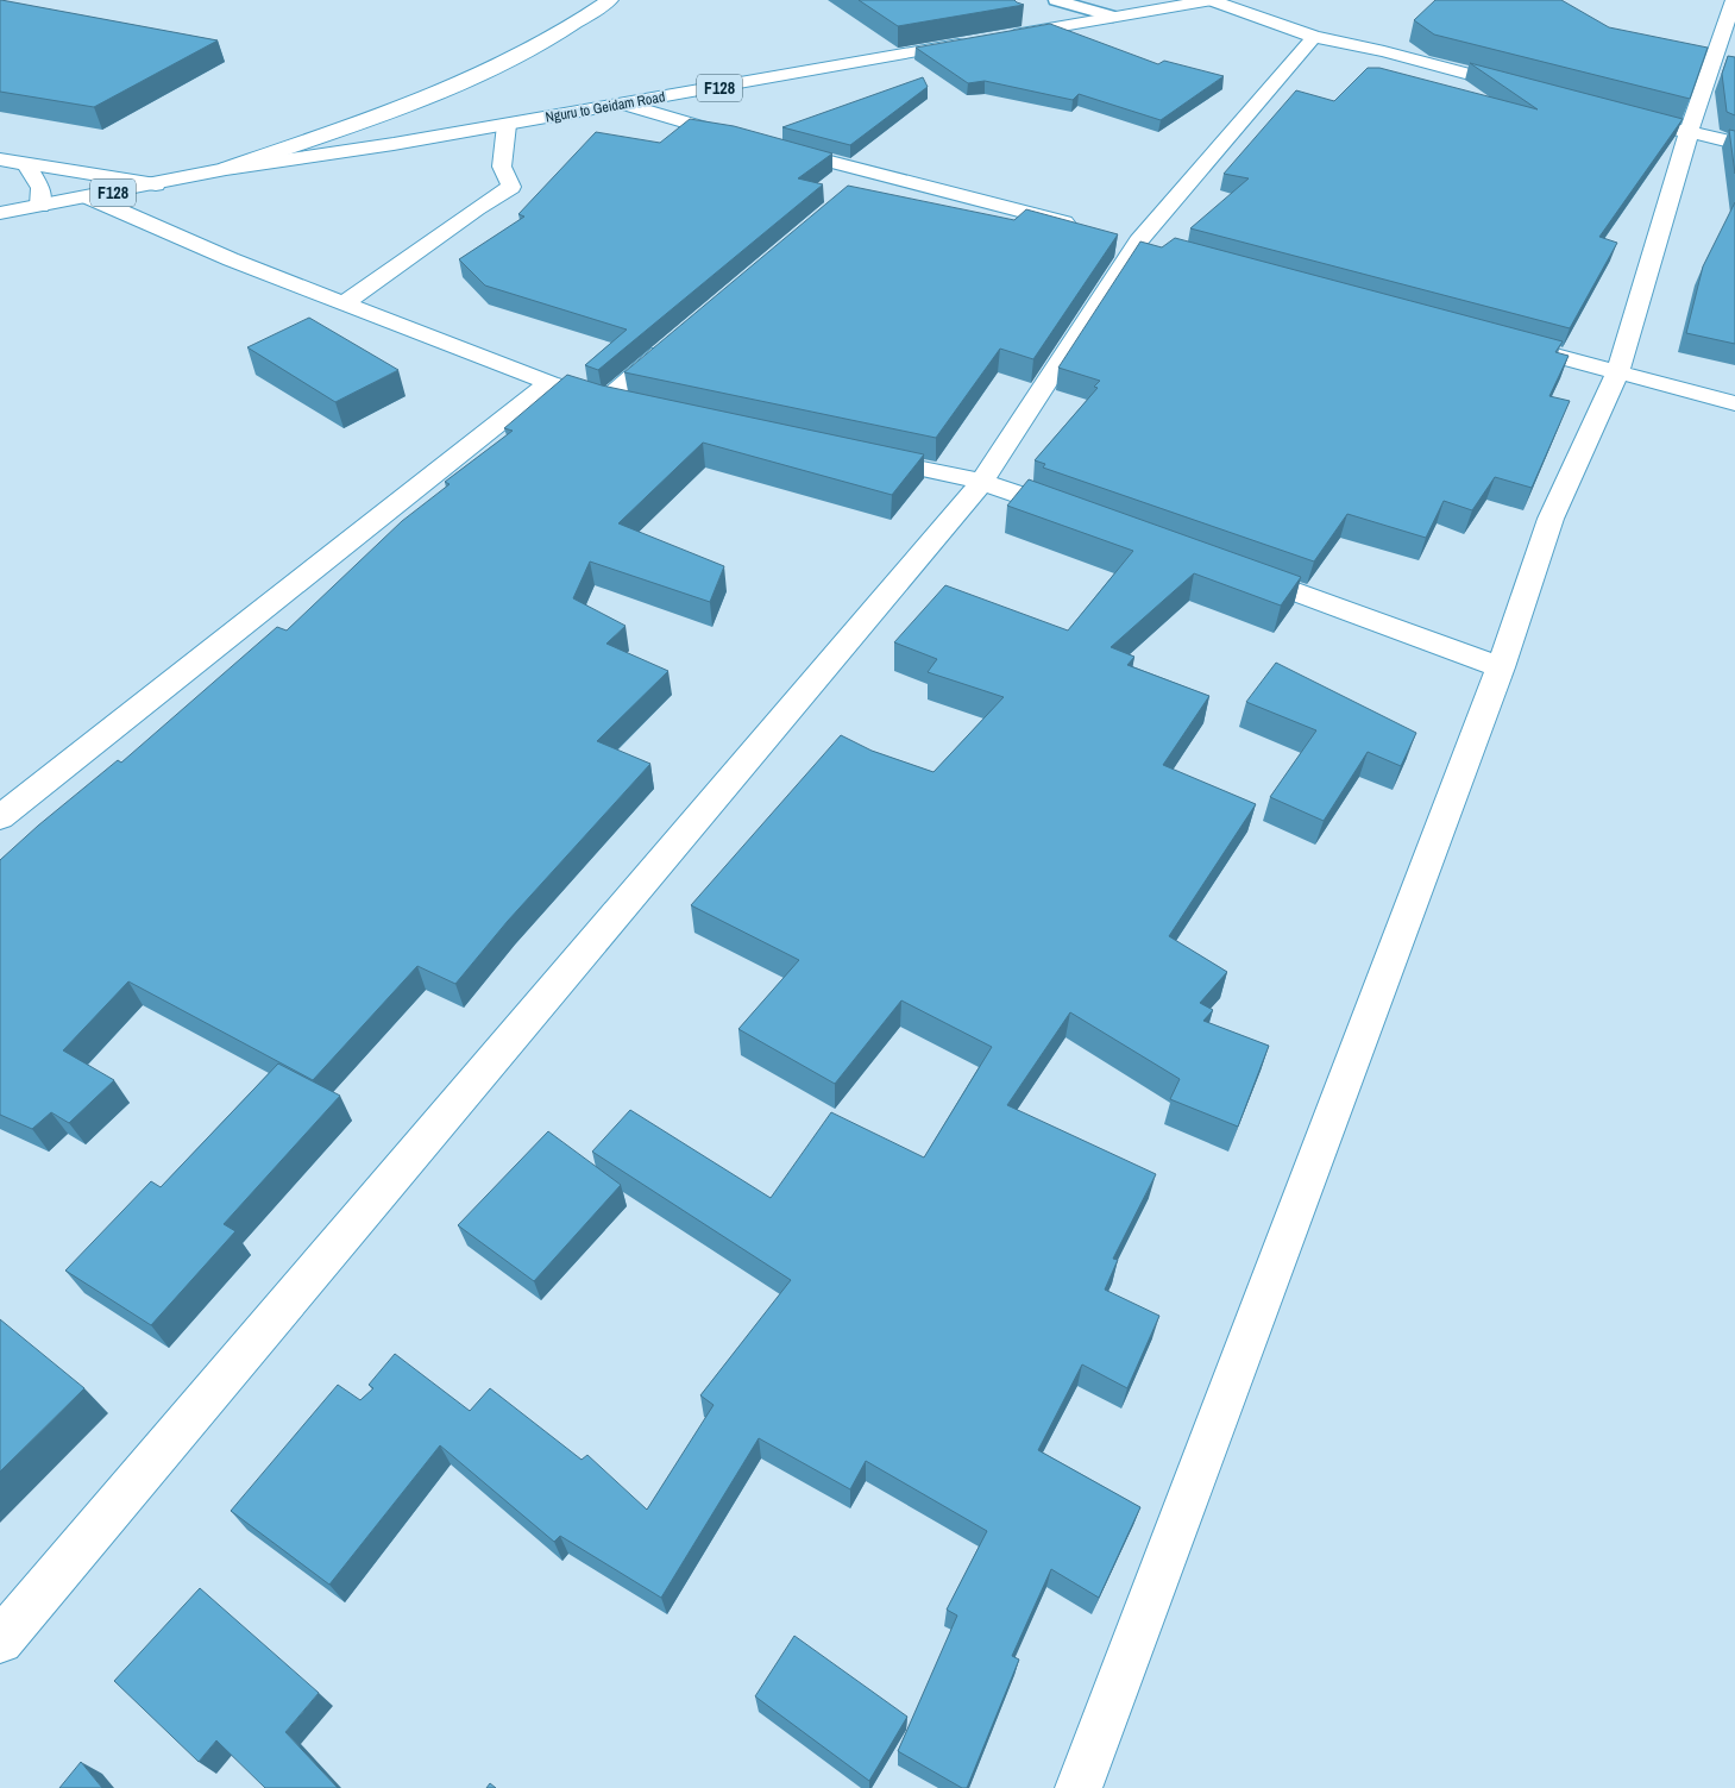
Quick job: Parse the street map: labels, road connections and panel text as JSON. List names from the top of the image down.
{
  "streets": {
    "street": ["F128", "Nguru to Geidam Road"]
  }
}
